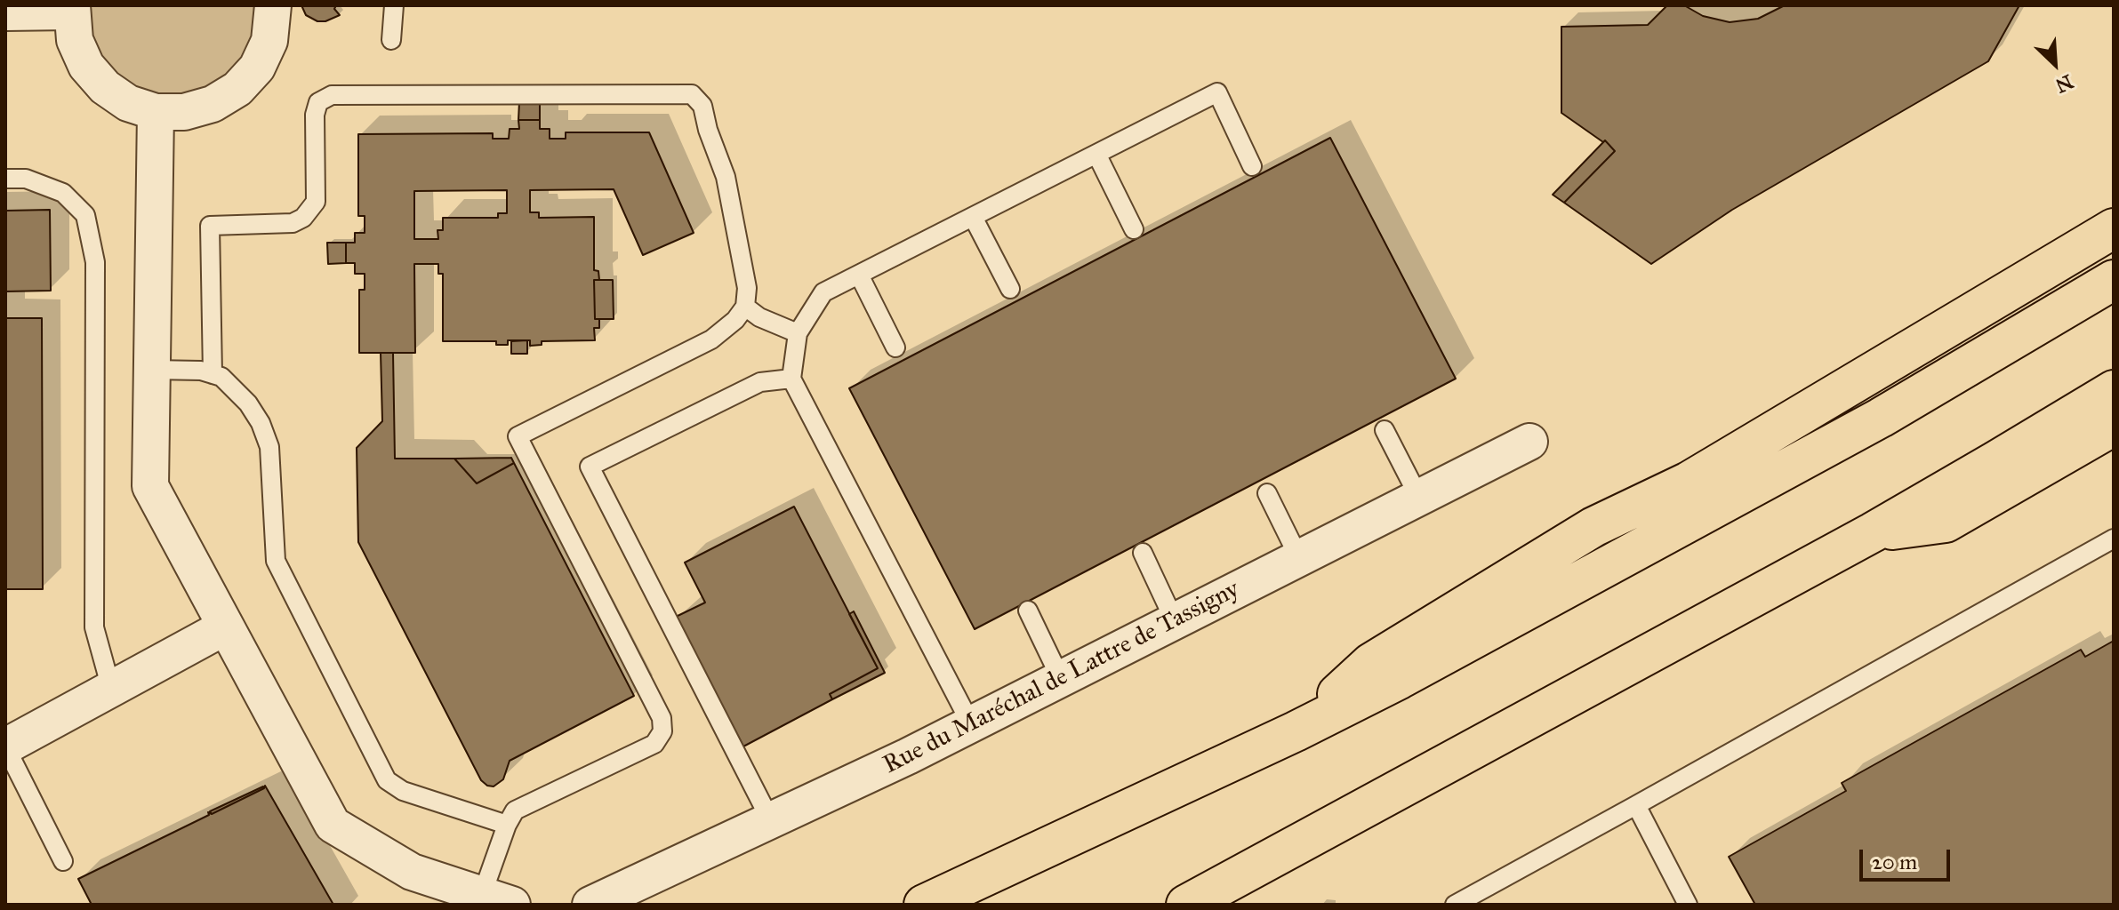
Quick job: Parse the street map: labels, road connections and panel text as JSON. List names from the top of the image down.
{
  "streets": {
    "street": ["Rue du Maréchal de Lattre de Tassigny"]
  },
  "scale_bar": "20 m",
  "north": "bottom right"
}
